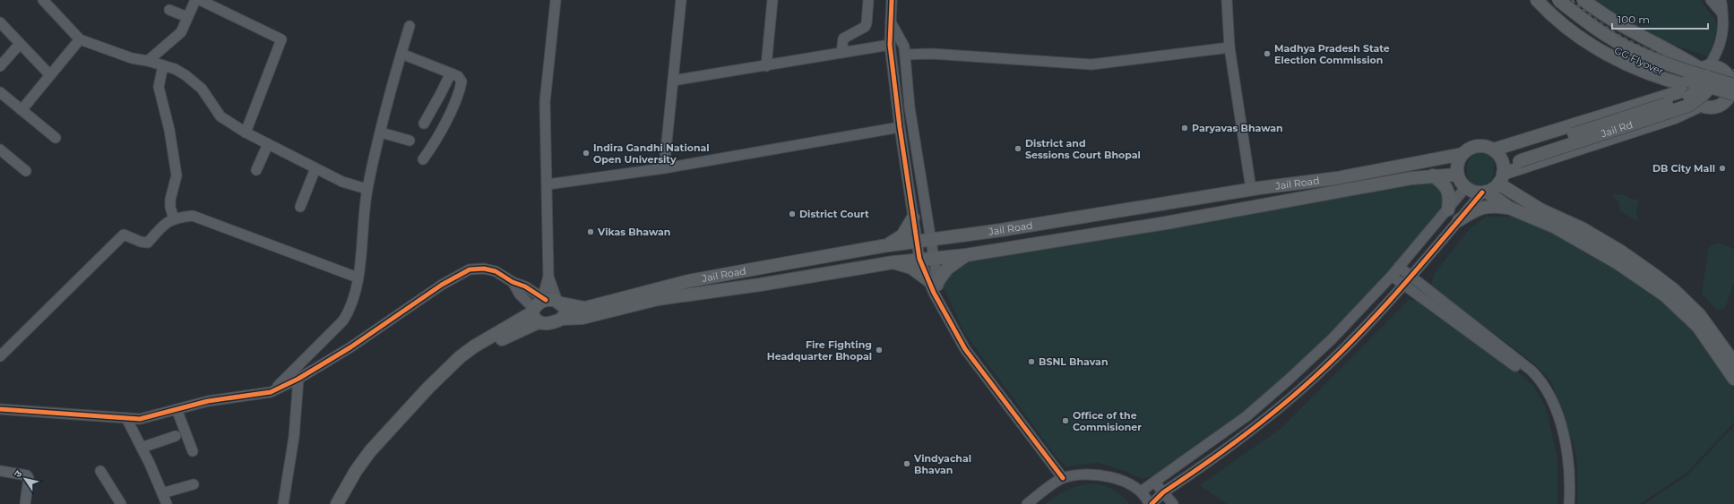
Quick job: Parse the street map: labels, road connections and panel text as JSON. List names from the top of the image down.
{
  "streets": {
    "main road": ["GG Flyover", "Jail Rd", "Jail Road"]
  },
  "crossings": [
    ["GG Flyover", "Jail Rd"]
  ],
  "places": [
    "Madhya Pradesh State Election Commission",
    "Paryavas Bhawan",
    "District and Sessions Court Bhopal",
    "Indira Gandhi National Open University",
    "DB City Mall",
    "District Court",
    "Vikas Bhawan",
    "Fire Fighting Headquarter Bhopal",
    "BSNL Bhavan",
    "Office of the Commisioner",
    "Vindyachal Bhavan"
  ],
  "scale_bar": "100 m",
  "north": "top left"
}
